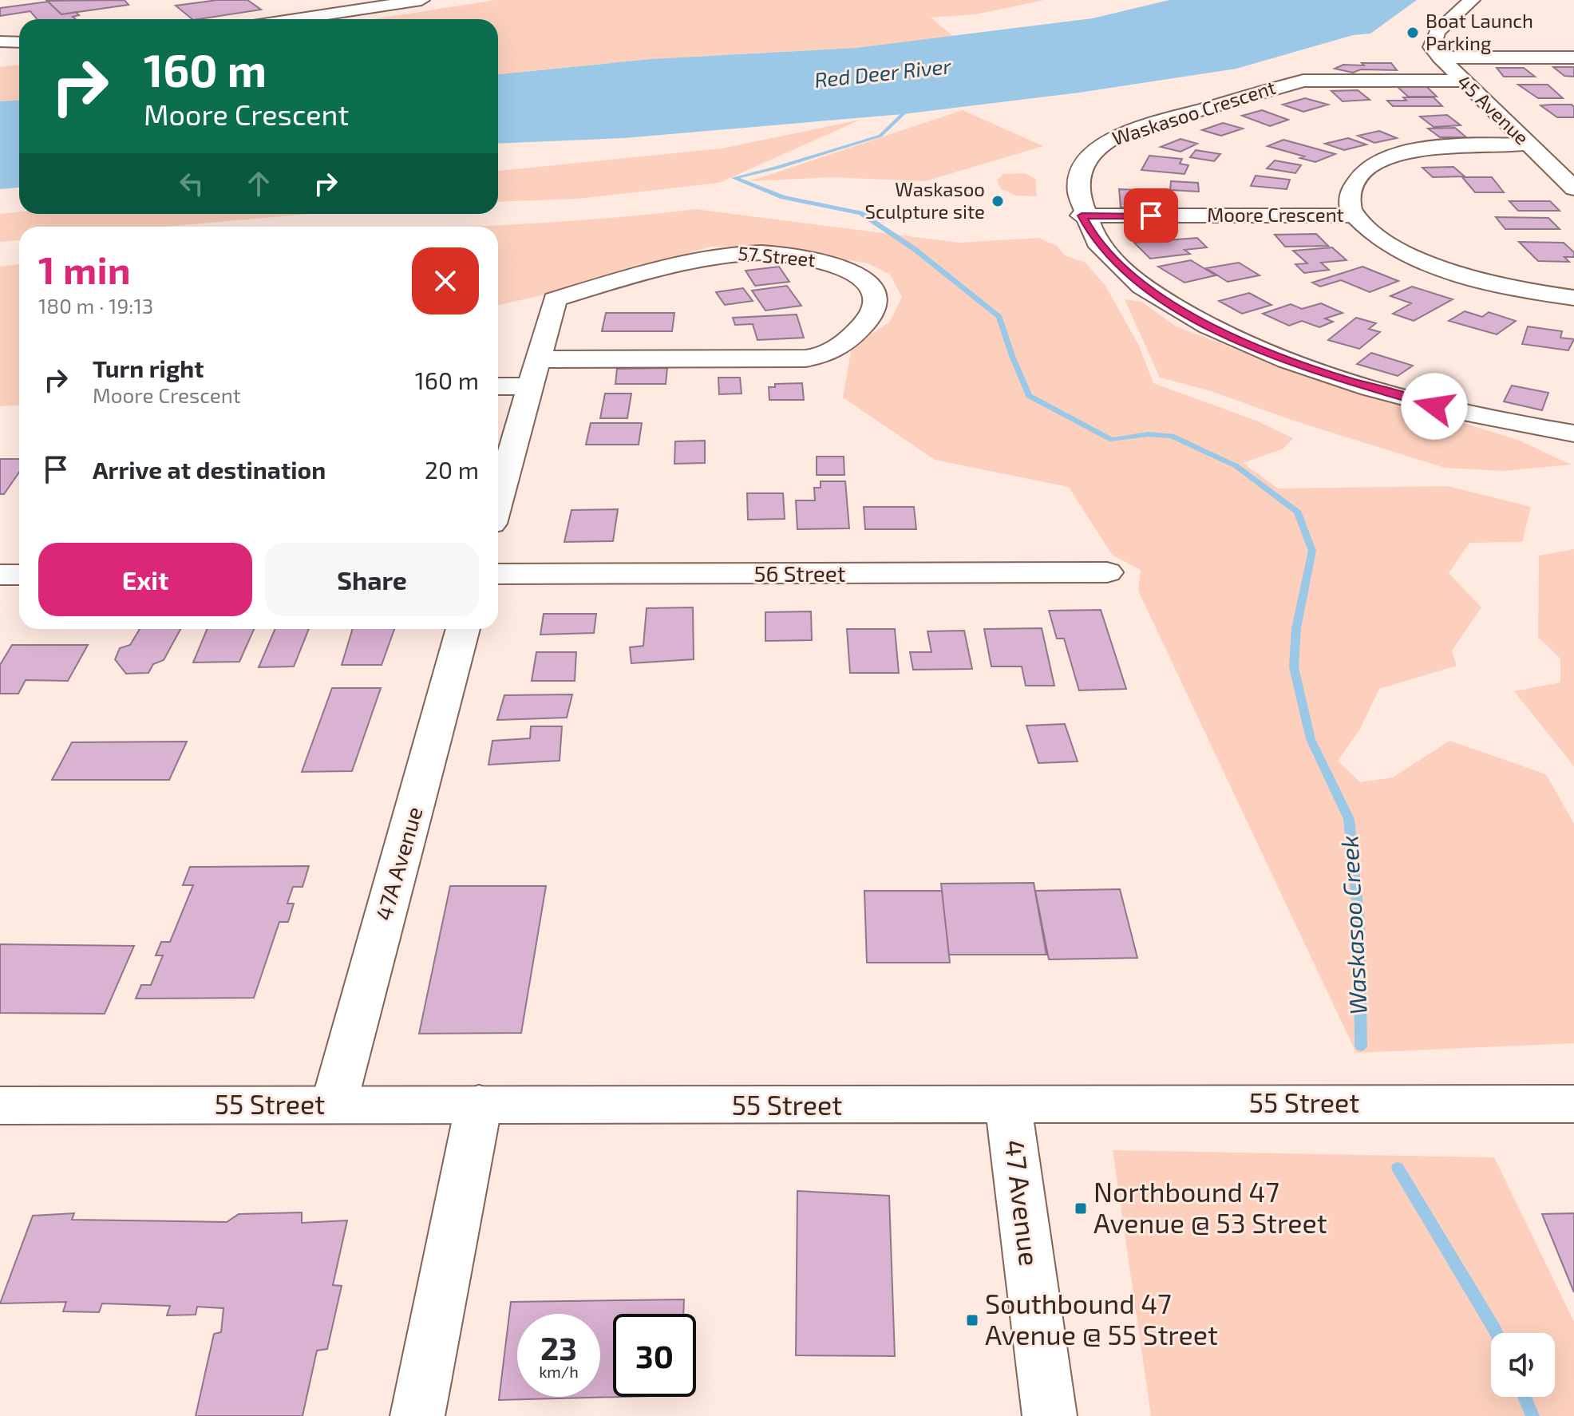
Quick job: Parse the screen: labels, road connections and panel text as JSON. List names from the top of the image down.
{
  "streets": {
    "street": [
      "45 Avenue",
      "Waskasoo Crescent",
      "Moore Crescent",
      "57 Street",
      "56 Street",
      "47A Avenue",
      "55 Street",
      "47 Avenue"
    ]
  },
  "crossings": [
    ["45 Avenue", "Waskasoo Crescent"],
    ["45 Avenue", "Moore Crescent"],
    ["Waskasoo Crescent", "Moore Crescent"],
    ["47A Avenue", "55 Street"],
    ["55 Street", "47 Avenue"]
  ],
  "water": ["Red Deer River", "Waskasoo Creek"],
  "places": {
    "other": ["Boat Launch Parking", "Waskasoo Sculpture site"],
    "transit": ["Northbound 47 Avenue @ 53 Street", "Southbound 47 Avenue @ 55 Street"]
  },
  "page": {
    "turn": ["160 m", "Moore Crescent"],
    "heading": ["1 min", "180 m · 19:13"],
    "list": [
      {
        "name": "Turn right",
        "note": "Moore Crescent",
        "value": "160 m"
      },
      {
        "name": "Arrive at destination",
        "value": "20 m"
      }
    ],
    "buttons": ["Exit", "Share"],
    "speed": "23 km/h",
    "limit": "30"
  }
}
